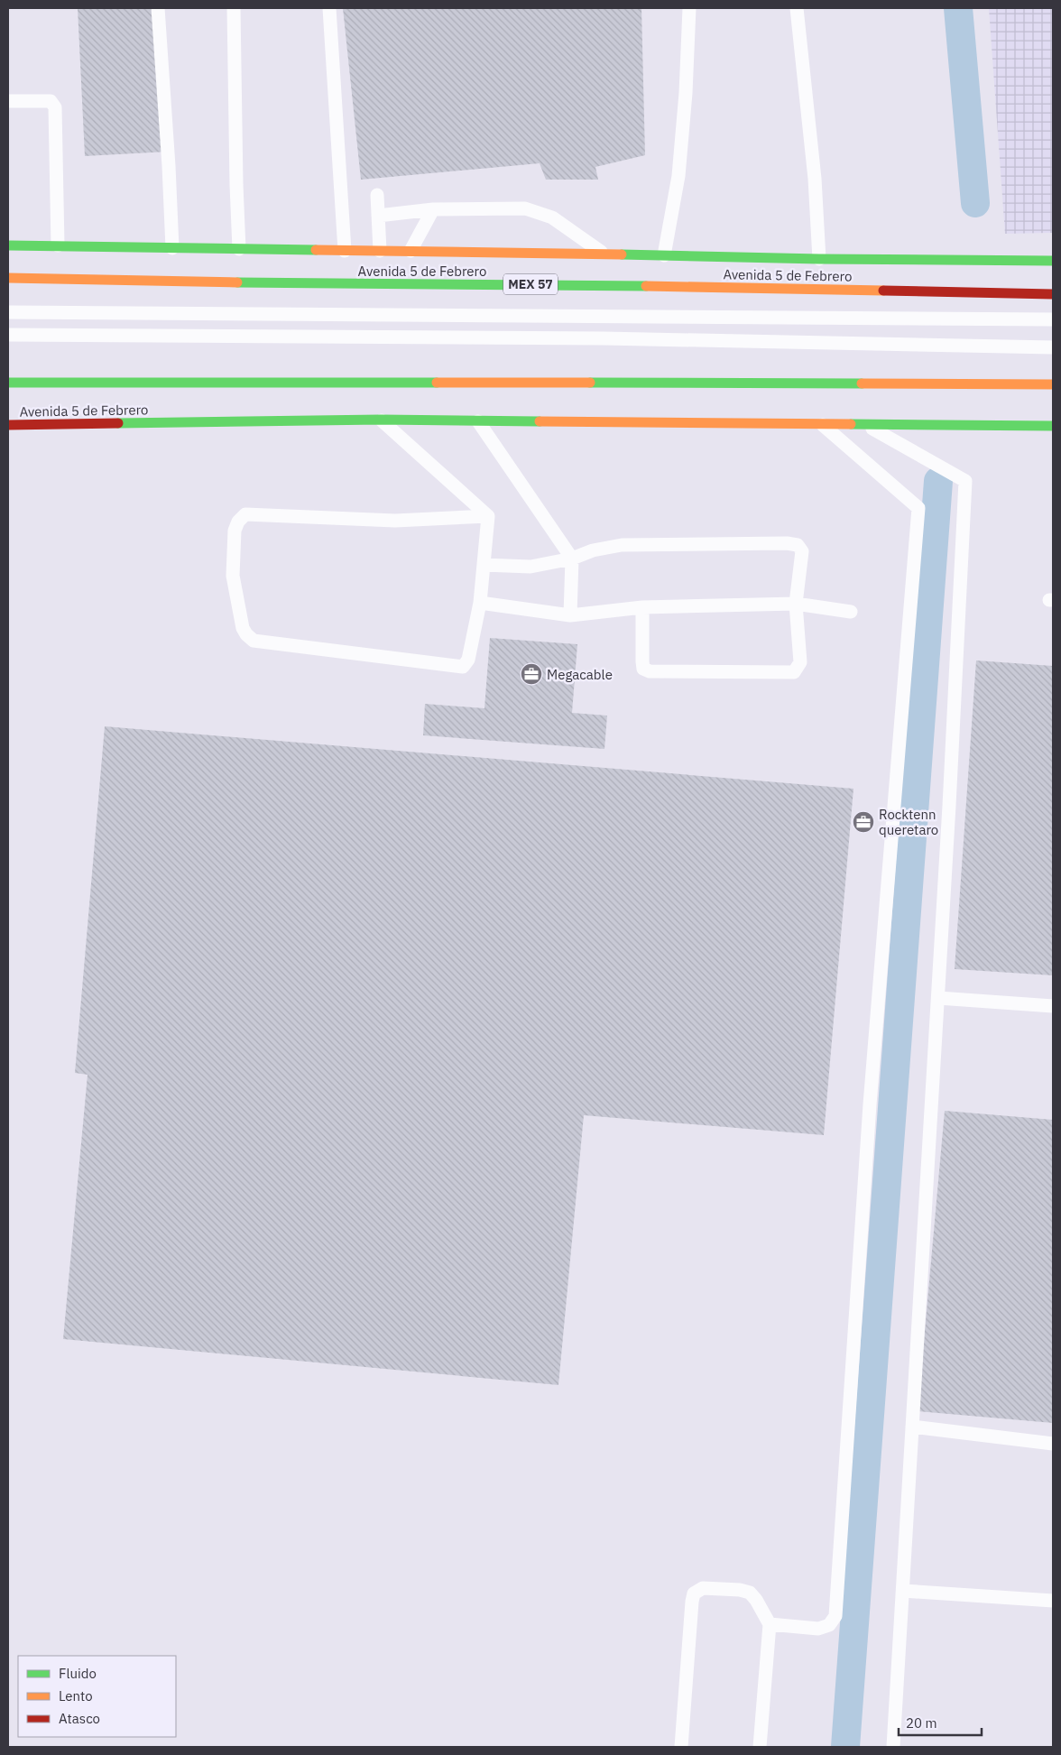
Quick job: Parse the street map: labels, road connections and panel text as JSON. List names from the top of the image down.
{
  "streets": {
    "main road": ["Avenida 5 de Febrero", "MEX 57"]
  },
  "places": {
    "office": ["Megacable", "Rocktenn queretaro"]
  },
  "legend": ["Fluido", "Lento", "Atasco"],
  "scale_bar": "20 m"
}
